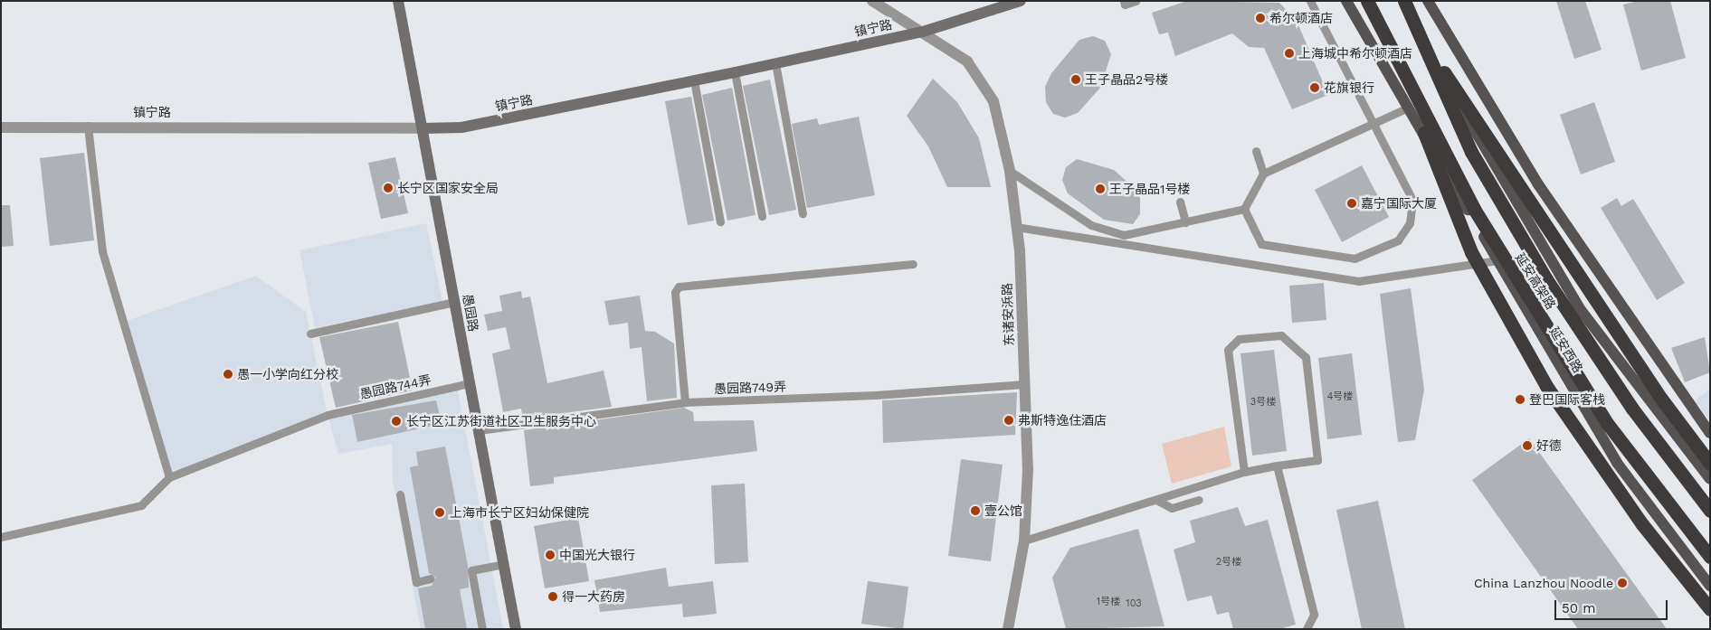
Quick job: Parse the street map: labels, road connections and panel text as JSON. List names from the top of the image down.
{
  "streets": {
    "highway": ["延安高架路"],
    "main road": ["镇宁路", "愚园路", "延安西路"],
    "street": ["东诸安浜路"],
    "lane": ["愚园路744弄", "愚园路749弄"]
  },
  "crossings": [
    ["镇宁路", "愚园路"],
    ["镇宁路", "东诸安浜路"],
    ["愚园路", "愚园路744弄"],
    ["愚园路", "愚园路749弄"],
    ["东诸安浜路", "愚园路749弄"]
  ],
  "places": [
    "希尔顿酒店",
    "上海城中希尔顿酒店",
    "王子晶品2号楼",
    "花旗银行",
    "长宁区国家安全局",
    "王子晶品1号楼",
    "嘉宁国际大厦",
    "愚一小学向红分校",
    "登巴国际客栈",
    "弗斯特逸住酒店",
    "长宁区江苏街道社区卫生服务中心",
    "好德",
    "壹公馆",
    "上海市长宁区妇幼保健院",
    "中国光大银行",
    "China Lanzhou Noodle",
    "得一大药房"
  ],
  "house_numbers": [
    "4号楼",
    "3号楼",
    "2号楼",
    "1号楼",
    "103"
  ],
  "scale_bar": "50 m"
}
